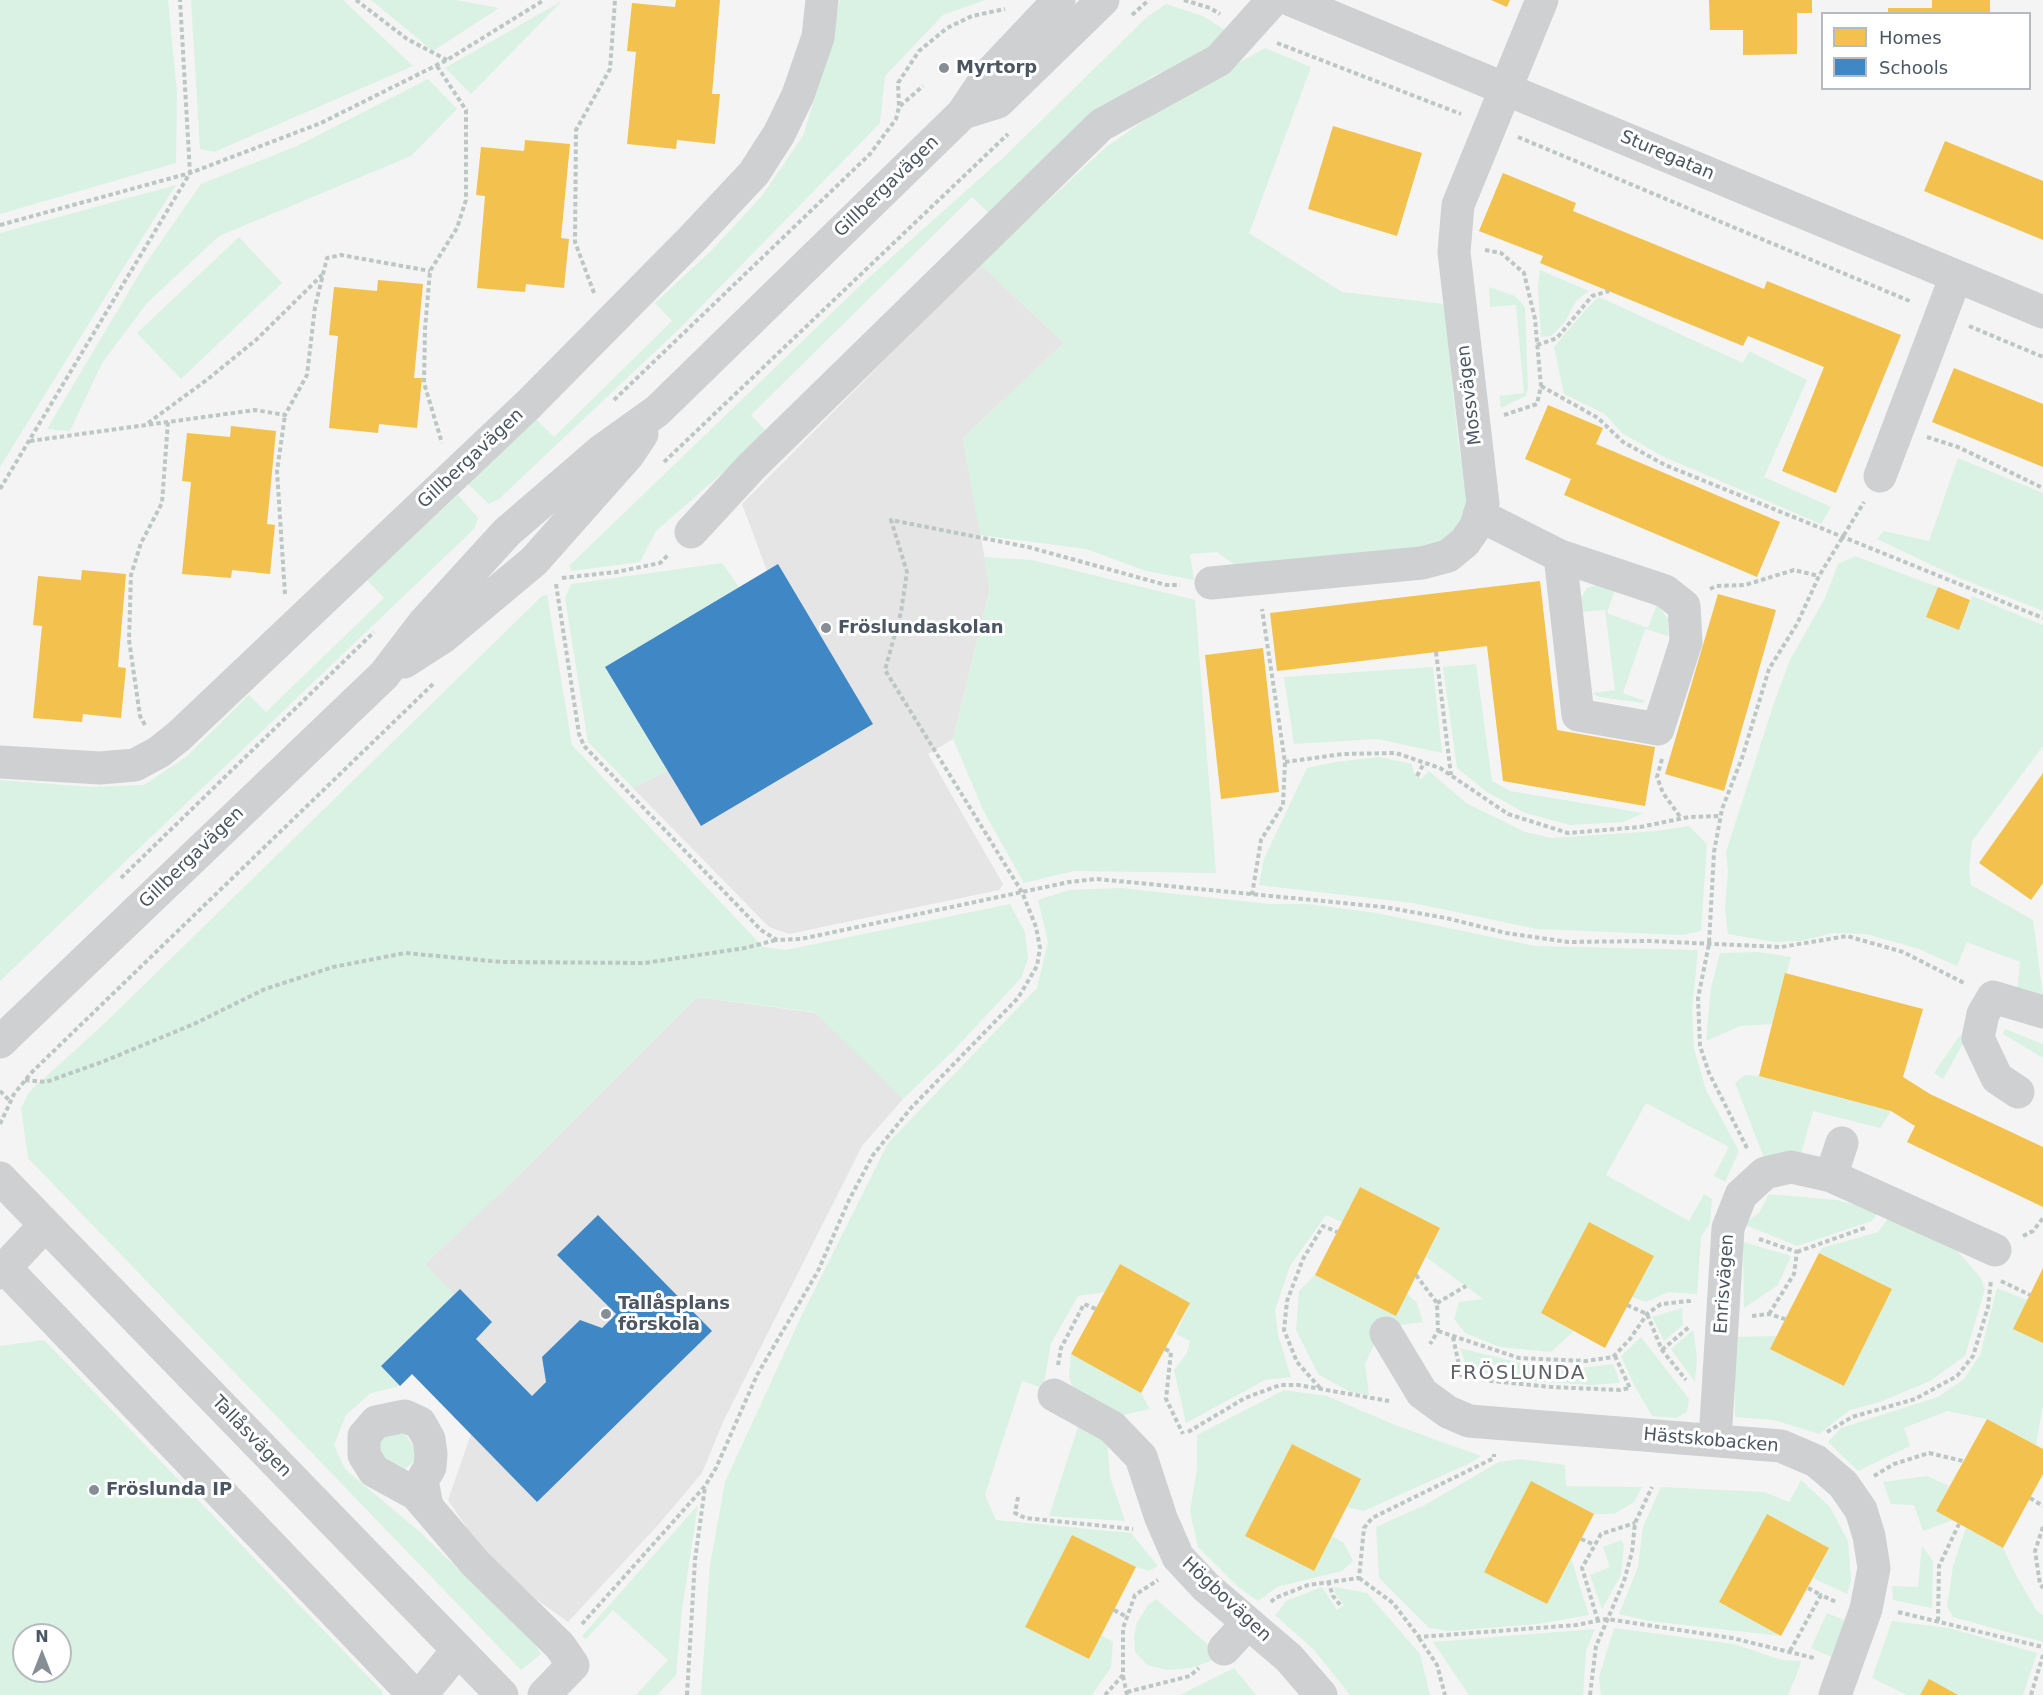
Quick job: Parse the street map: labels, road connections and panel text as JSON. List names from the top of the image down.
{
  "streets": {
    "street": [
      "Sturegatan",
      "Gillbergavägen",
      "Mossvägen",
      "Enrisvägen",
      "Tallåsvägen",
      "Hästskobacken",
      "Högbovägen"
    ]
  },
  "crossings": [
    ["Sturegatan", "Mossvägen"],
    ["Enrisvägen", "Hästskobacken"]
  ],
  "districts": ["FRÖSLUNDA"],
  "places": [
    "Myrtorp",
    "Fröslundaskolan",
    "Tallåsplans förskola",
    "Fröslunda IP"
  ],
  "legend": ["Homes", "Schools"],
  "north": "top"
}
